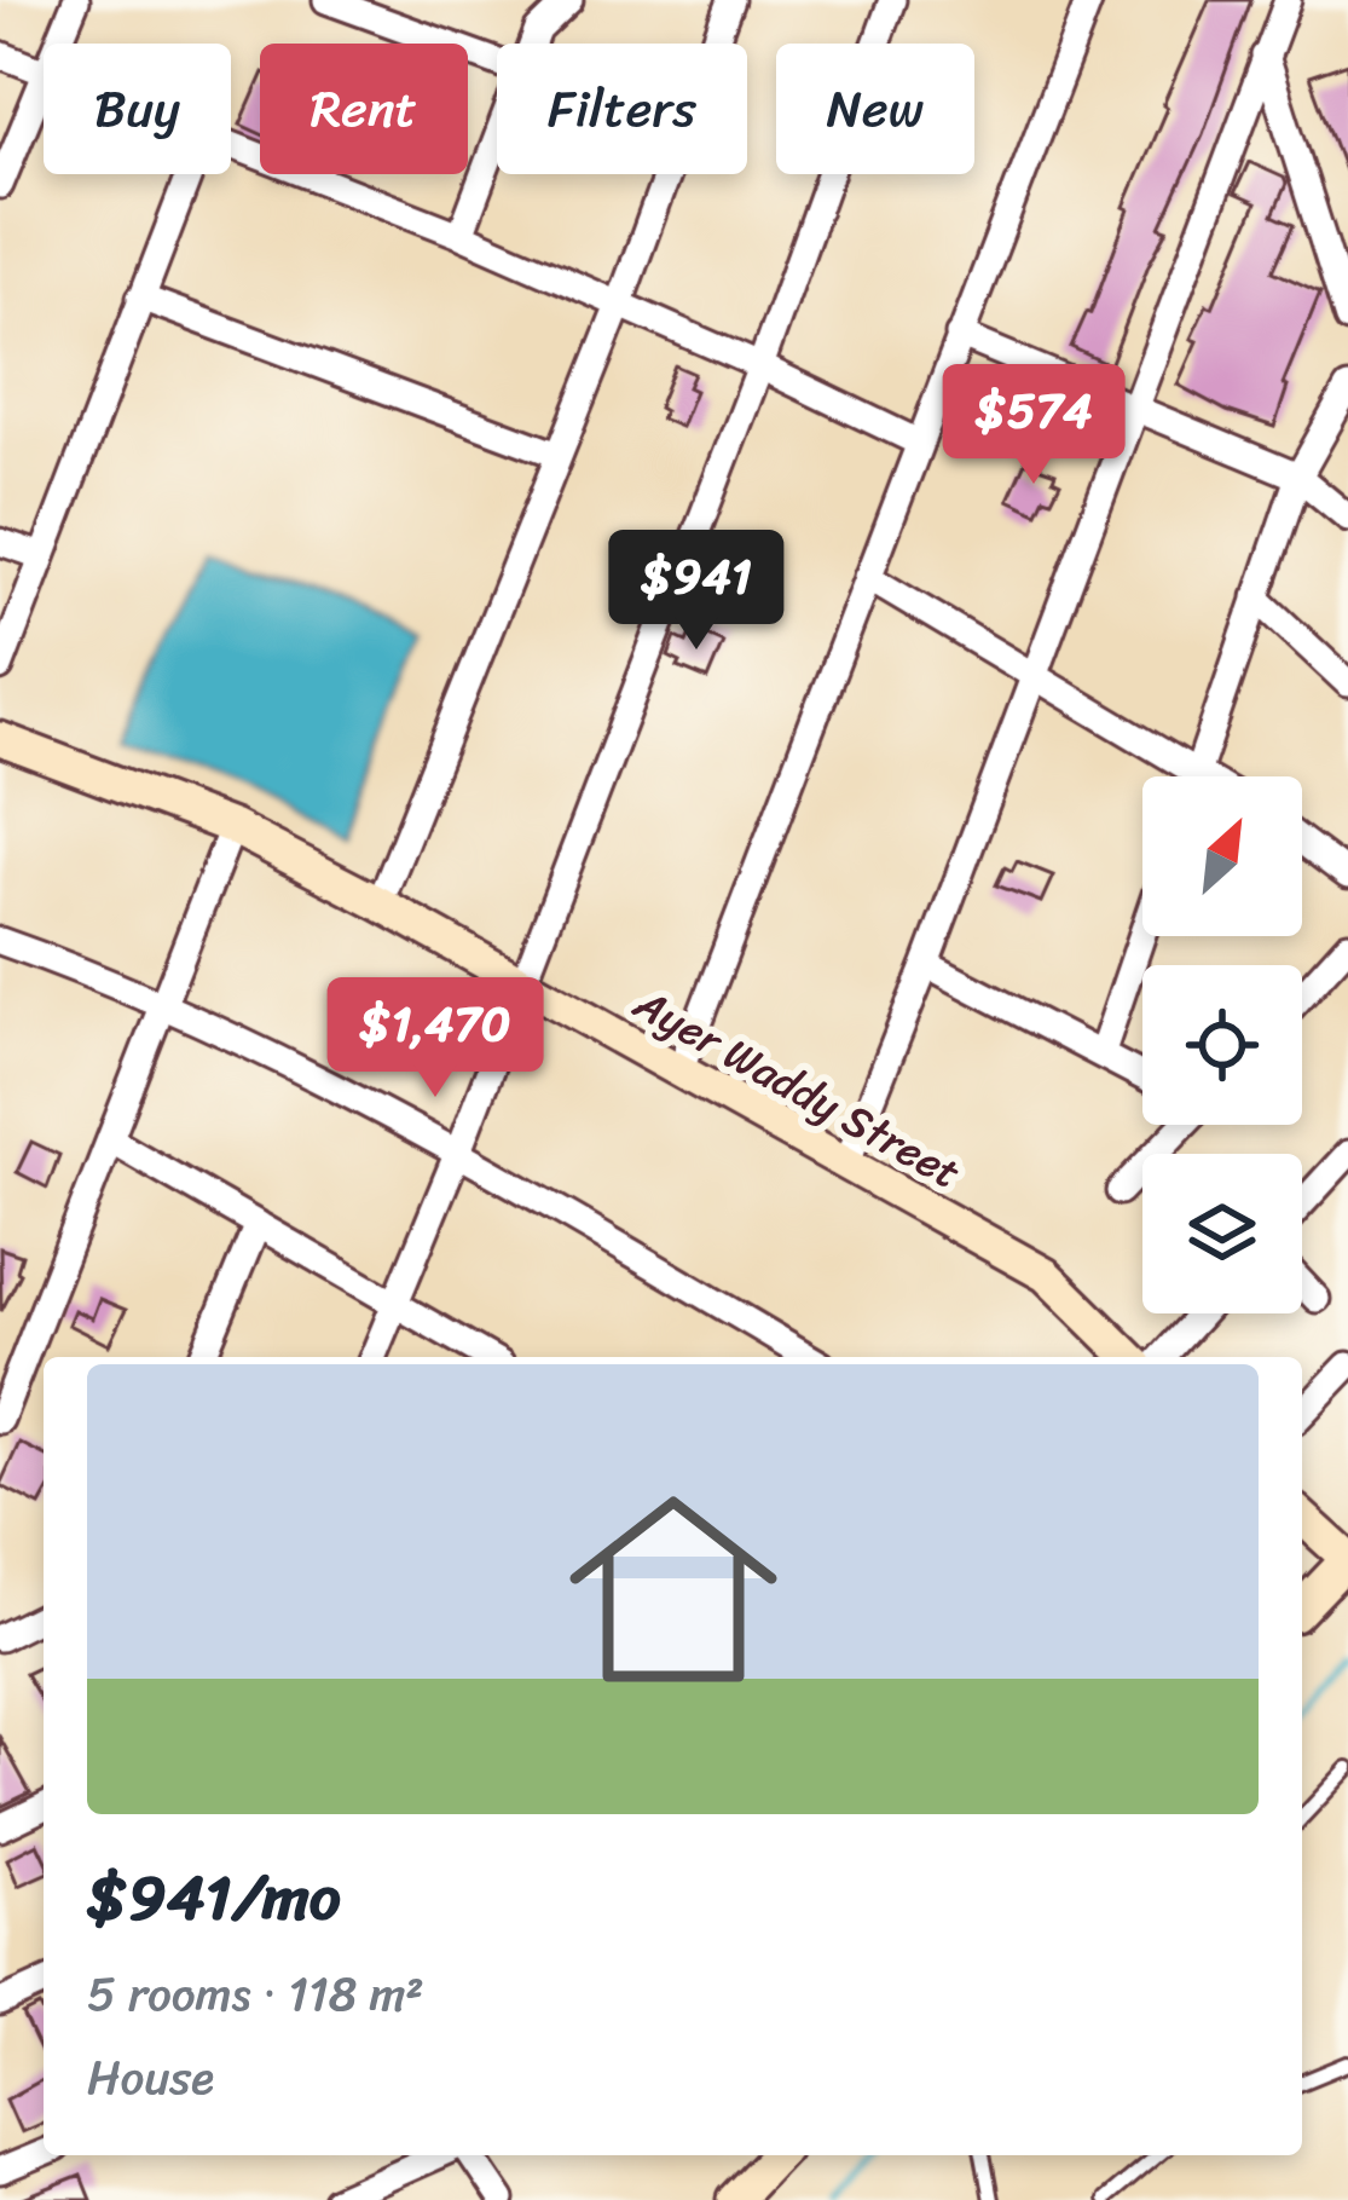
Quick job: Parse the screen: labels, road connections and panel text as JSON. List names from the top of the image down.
{
  "streets": {
    "street": ["Ayer Waddy Street"]
  },
  "north": "top right",
  "page": {
    "chip": [
      "Buy",
      "Rent",
      "Filters",
      "New"
    ],
    "price": ["$574", "$941", "$1,470"],
    "list": [
      {
        "name": "$941/mo",
        "note": "5 rooms · 118 m² · House"
      }
    ]
  }
}
